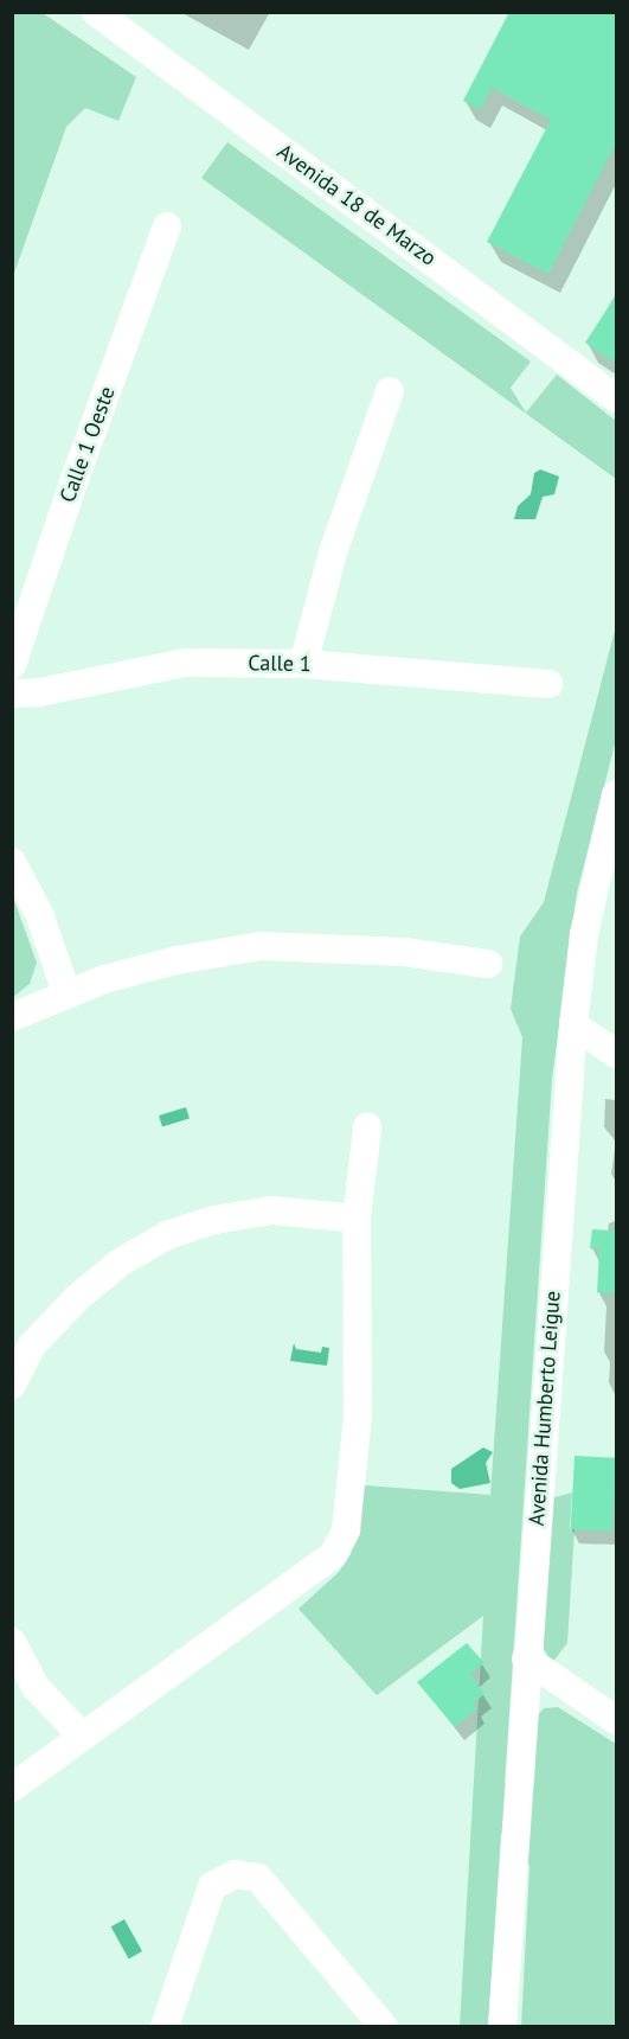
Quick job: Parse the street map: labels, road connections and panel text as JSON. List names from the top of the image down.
{
  "streets": {
    "street": [
      "Avenida 18 de Marzo",
      "Calle 1 Oeste",
      "Calle 1",
      "Avenida Humberto Leigue"
    ]
  }
}
